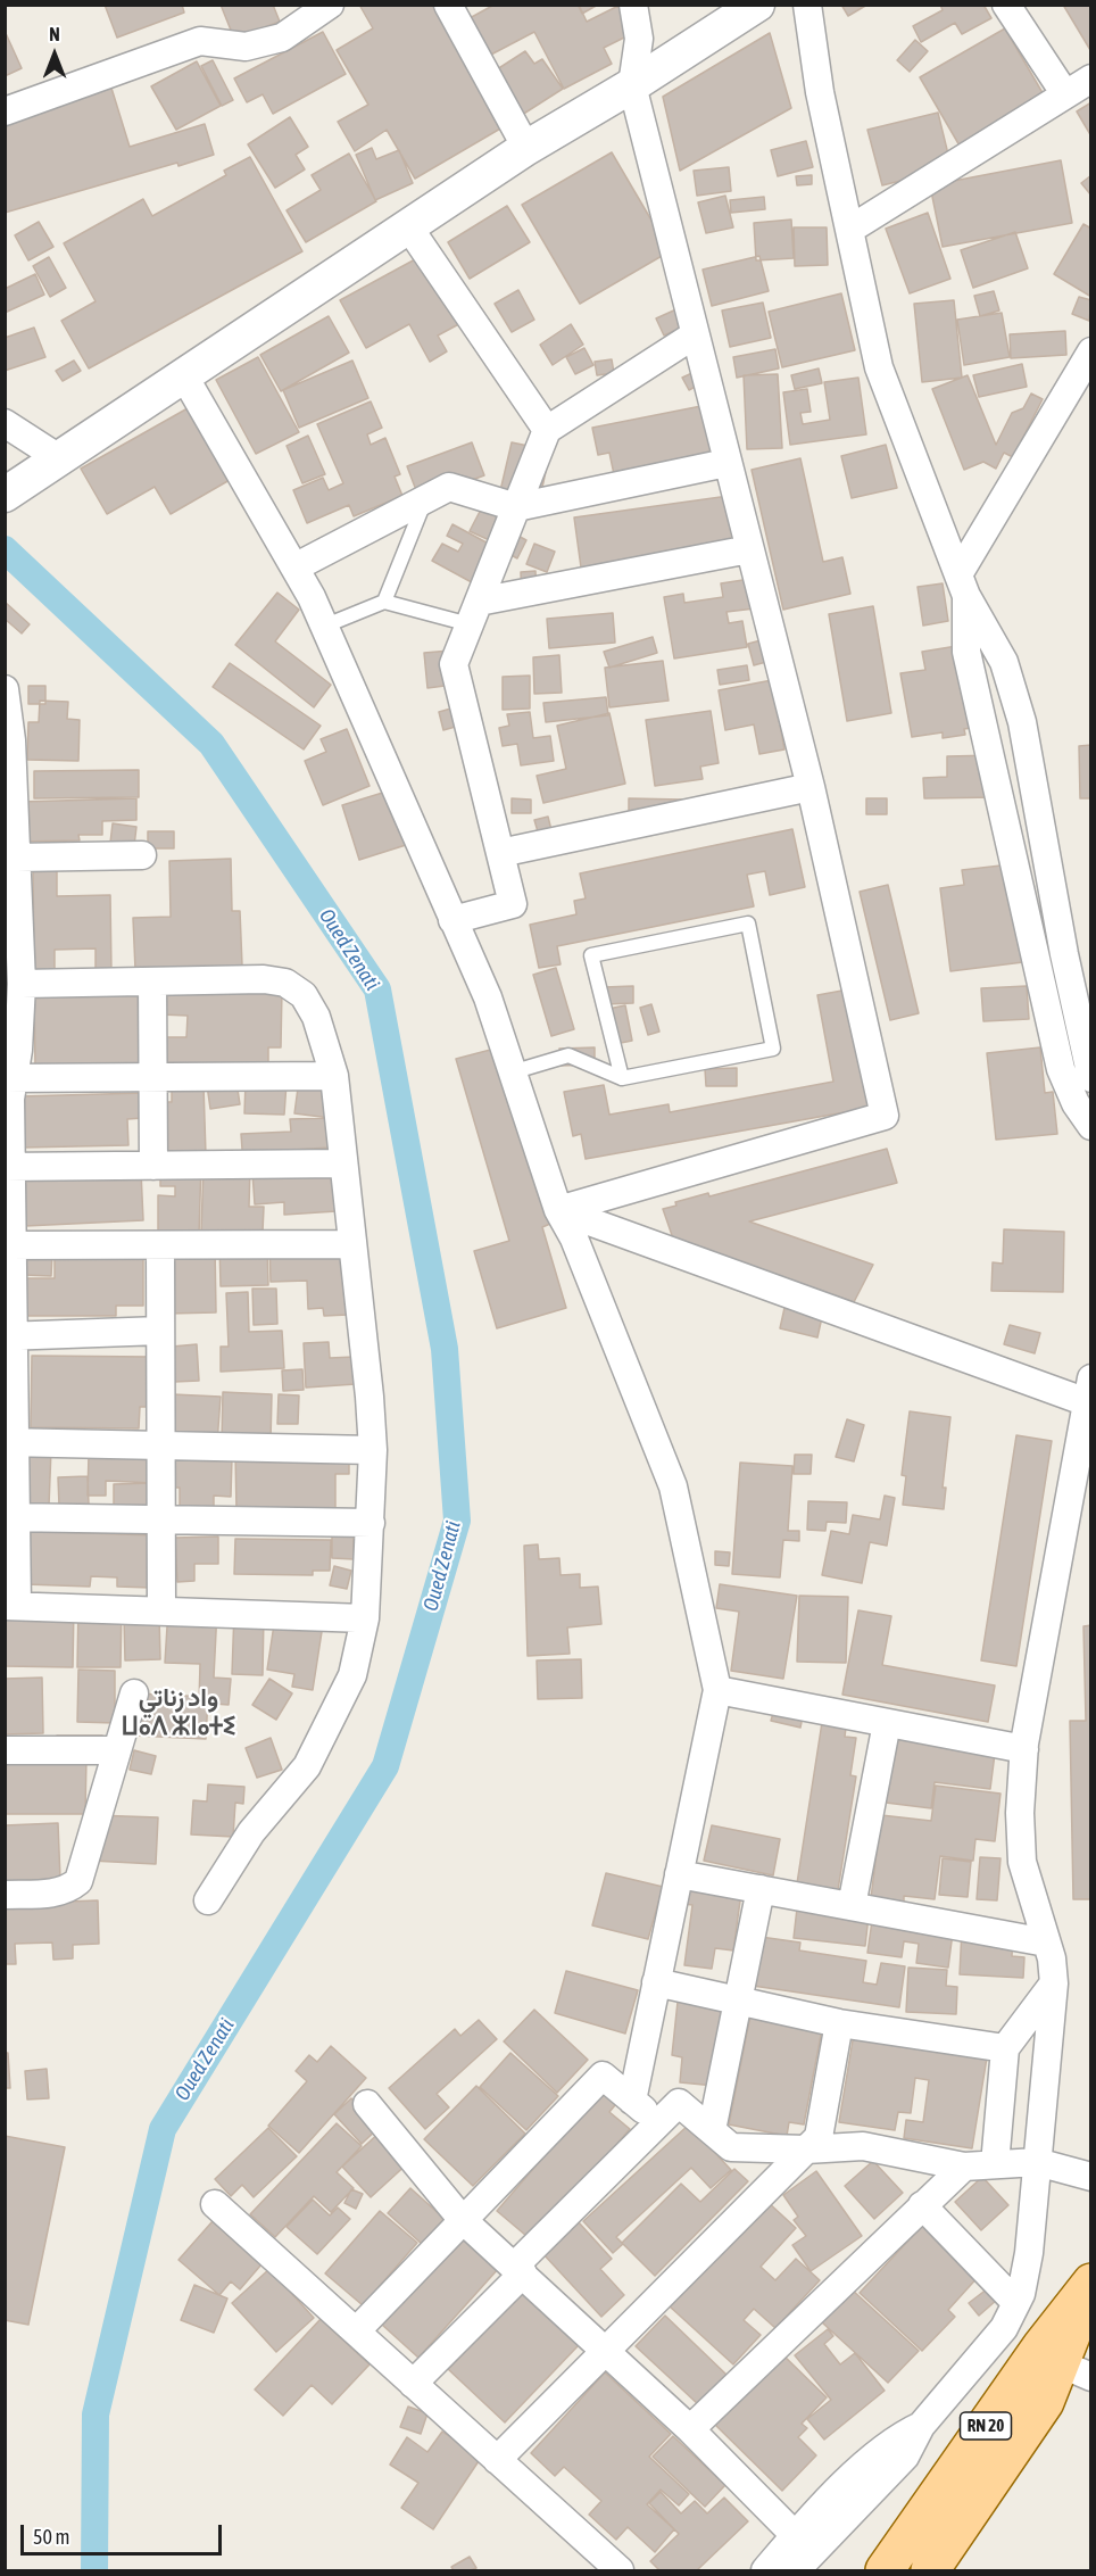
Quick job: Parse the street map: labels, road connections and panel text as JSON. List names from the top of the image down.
{
  "streets": {
    "main road": ["RN 20"]
  },
  "districts": ["واد زناتي ⵡⴰⴷ ⵣⵏⴰⵜⵉ"],
  "water": ["Oued Zenati"],
  "scale_bar": "50 m",
  "north": "top"
}
